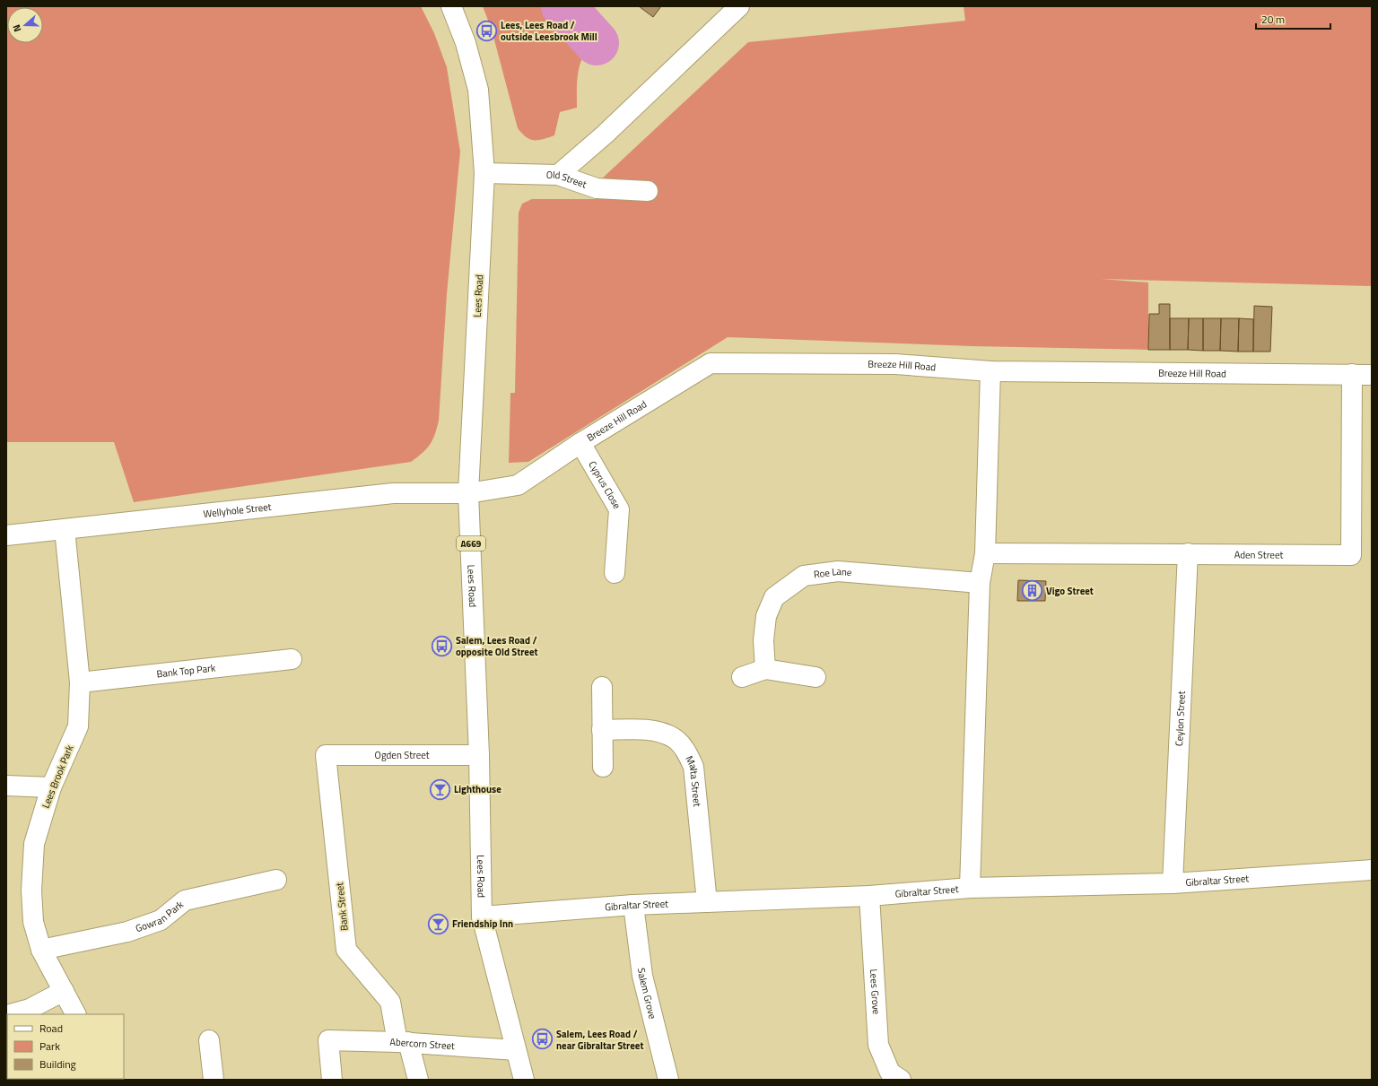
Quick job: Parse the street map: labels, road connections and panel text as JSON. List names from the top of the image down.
{
  "streets": {
    "street": [
      "Old Street",
      "Lees Road",
      "Breeze Hill Road",
      "Cyprus Close",
      "Wellyhole Street",
      "A669",
      "Aden Street",
      "Roe Lane",
      "Bank Top Park",
      "Ceylon Street",
      "Ogden Street",
      "Lees Brook Park",
      "Malta Street",
      "Gibraltar Street",
      "Bank Street",
      "Gowran Park",
      "Lees Grove",
      "Salem Grove",
      "Abercorn Street"
    ]
  },
  "crossings": [
    ["Old Street", "Lees Road"],
    ["Lees Road", "Breeze Hill Road"],
    ["Lees Road", "Wellyhole Street"],
    ["Lees Road", "Ogden Street"],
    ["Lees Road", "Gibraltar Street"],
    ["Lees Road", "Abercorn Street"],
    ["Breeze Hill Road", "Cyprus Close"],
    ["Breeze Hill Road", "Wellyhole Street"],
    ["Breeze Hill Road", "Aden Street"],
    ["Wellyhole Street", "Lees Brook Park"],
    ["Aden Street", "Ceylon Street"],
    ["Bank Top Park", "Lees Brook Park"],
    ["Ceylon Street", "Gibraltar Street"],
    ["Ogden Street", "Bank Street"],
    ["Lees Brook Park", "Gowran Park"],
    ["Malta Street", "Gibraltar Street"],
    ["Gibraltar Street", "Lees Grove"],
    ["Gibraltar Street", "Salem Grove"],
    ["Bank Street", "Abercorn Street"]
  ],
  "places": {
    "bus stop": ["Lees, Lees Road / outside Leesbrook Mill", "Salem, Lees Road / opposite Old Street", "Salem, Lees Road / near Gibraltar Street"],
    "building": ["Vigo Street"],
    "bar": ["Lighthouse", "Friendship Inn"]
  },
  "legend": ["Road", "Park", "Building"],
  "scale_bar": "20 m",
  "north": "left"
}
